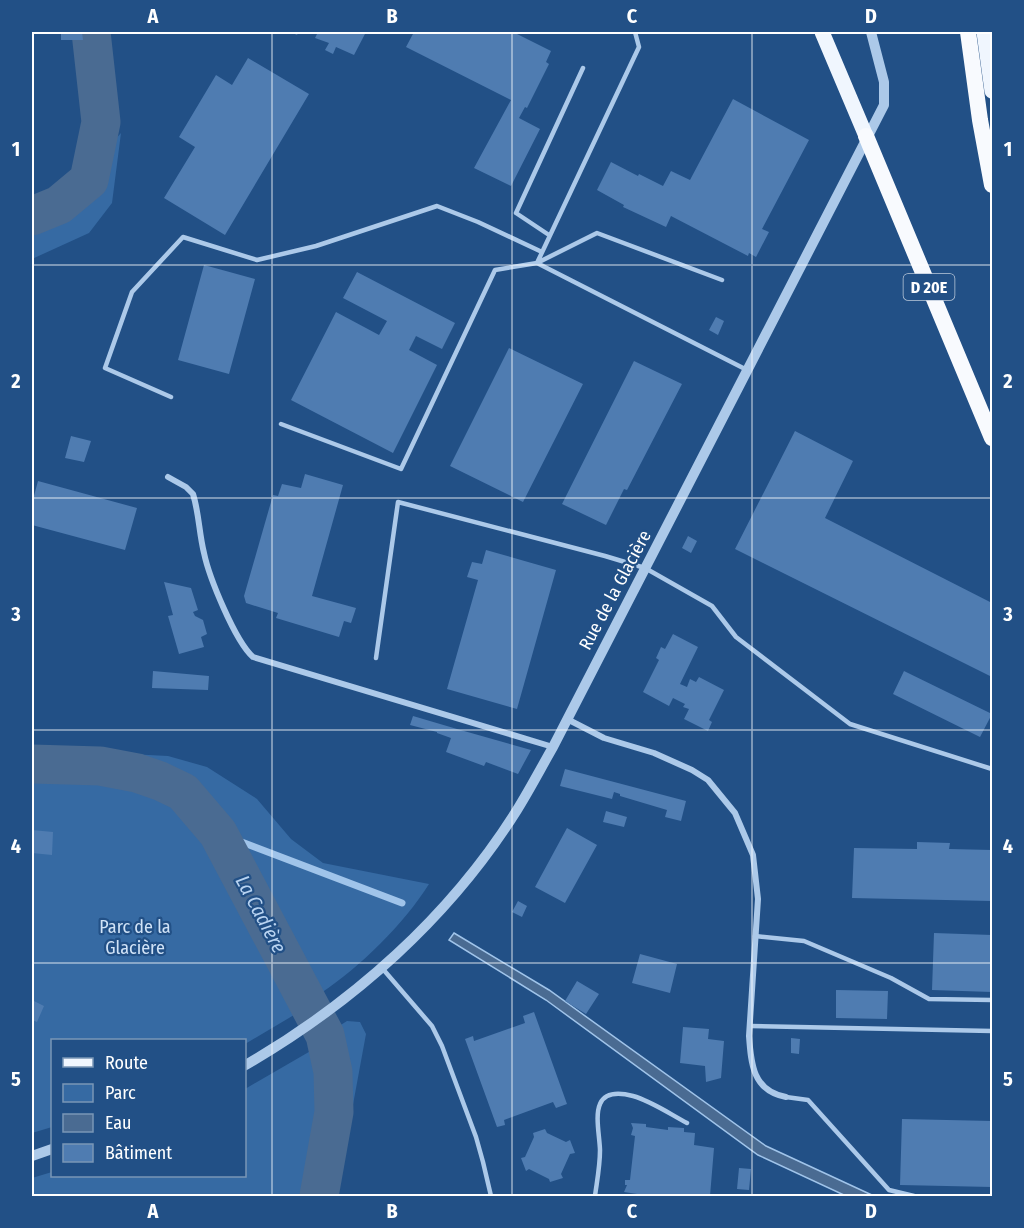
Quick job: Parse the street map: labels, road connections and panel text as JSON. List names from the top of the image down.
{
  "streets": {
    "highway": ["D 20E"],
    "street": ["Rue de la Glacière"]
  },
  "crossings": [
    ["D 20E", "Rue de la Glacière"]
  ],
  "water": ["La Cadière"],
  "parks": ["Parc de la Glacière"],
  "legend": [
    "Route",
    "Parc",
    "Eau",
    "Bâtiment"
  ],
  "grid": {
    "columns": [
      "A",
      "B",
      "C",
      "D"
    ],
    "rows": [
      "1",
      "2",
      "3",
      "4",
      "5"
    ]
  }
}
